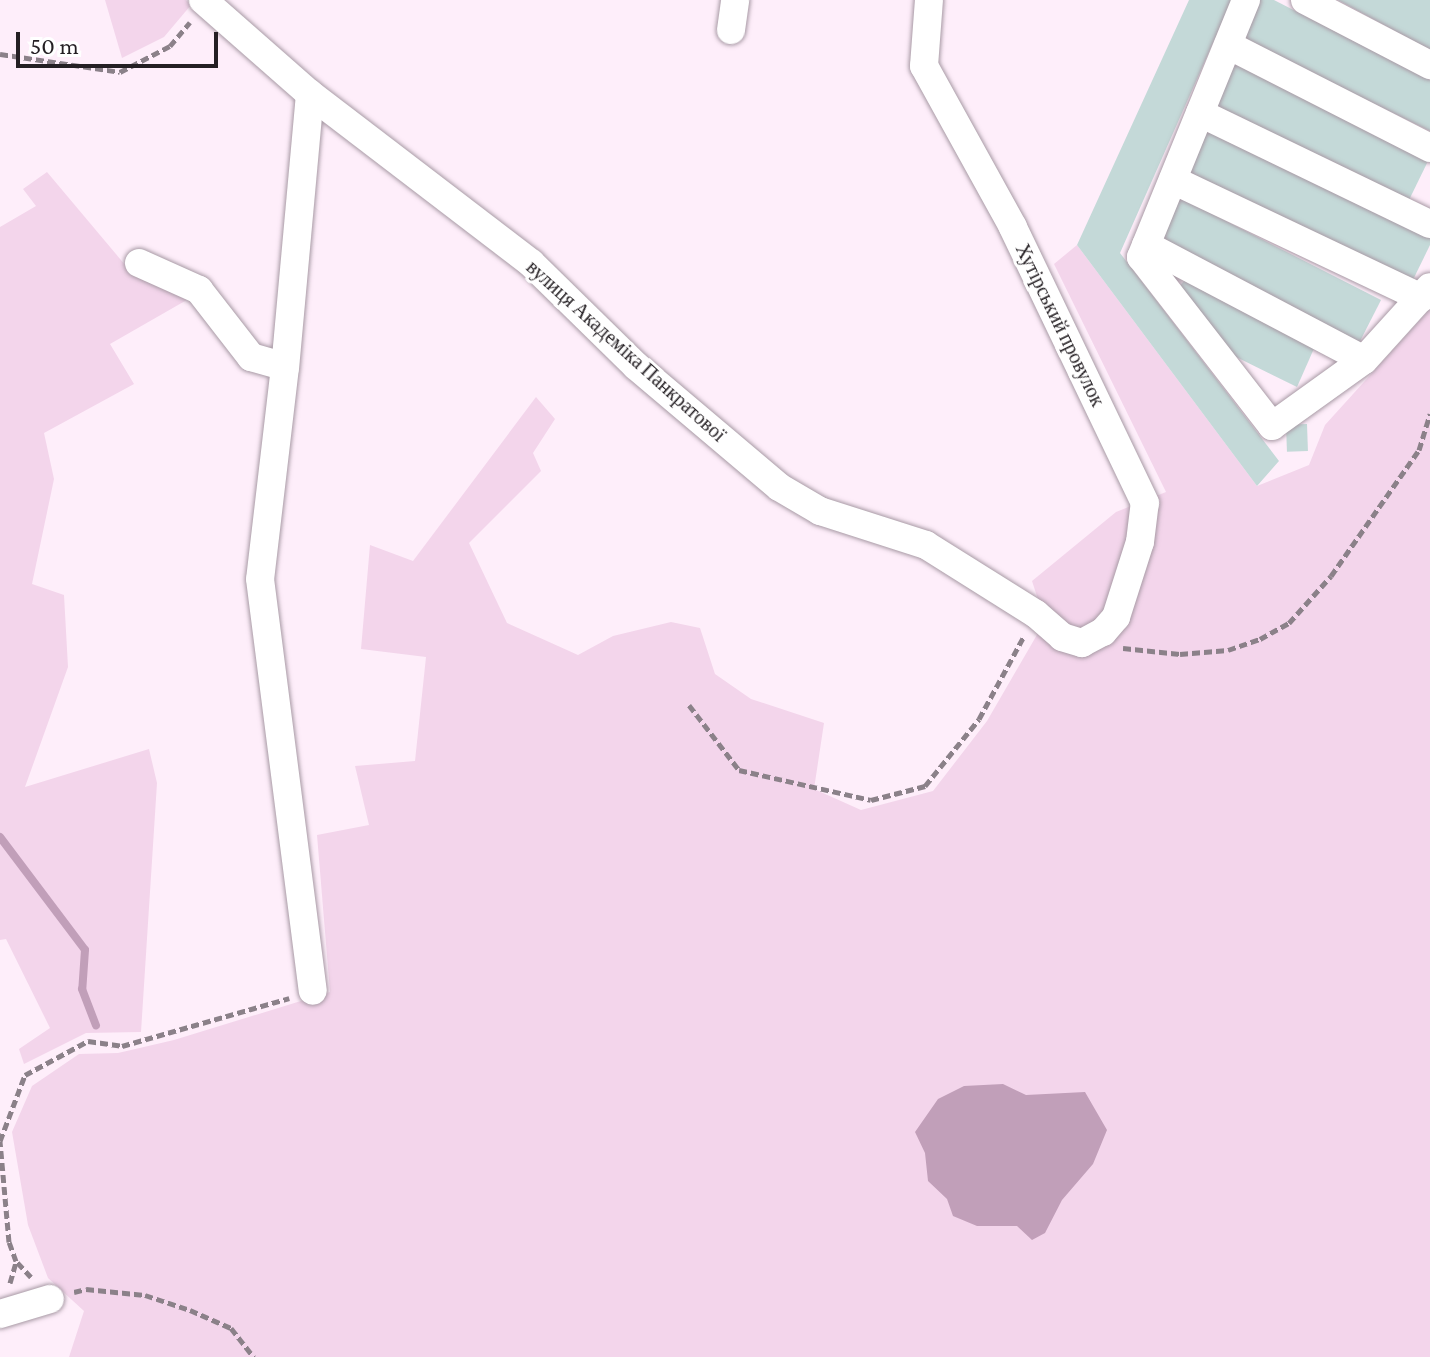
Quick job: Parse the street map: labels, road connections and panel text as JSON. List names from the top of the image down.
{
  "streets": {
    "street": ["Хутірський провулок", "вулиця Академіка Панкратової"]
  },
  "crossings": [
    ["Хутірський провулок", "вулиця Академіка Панкратової"]
  ],
  "scale_bar": "50 m"
}
